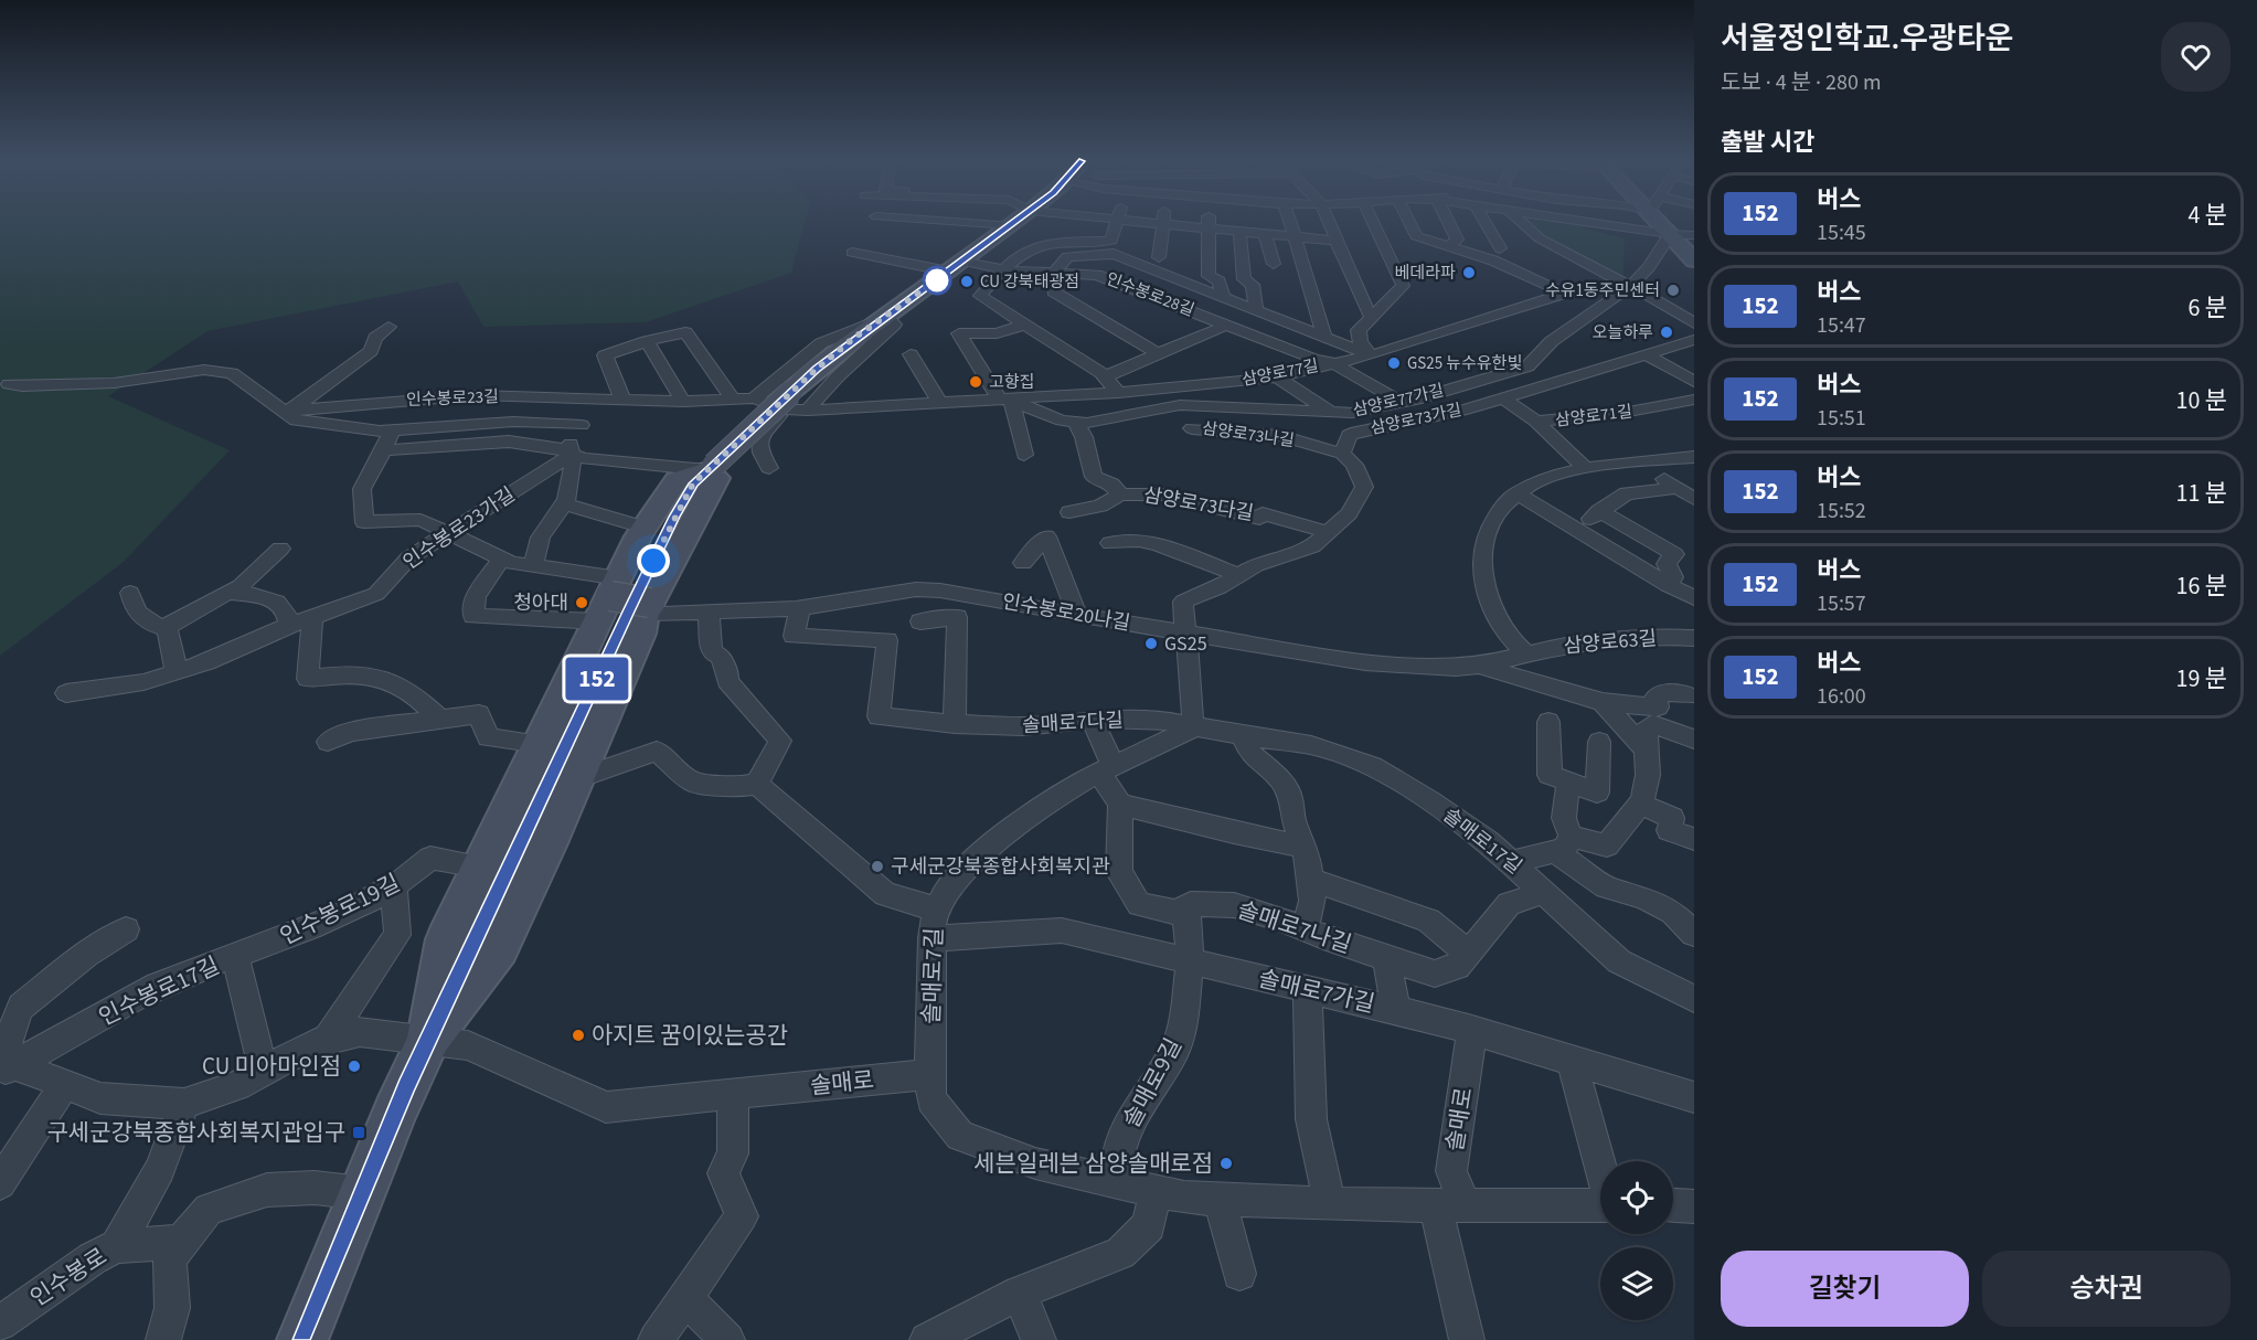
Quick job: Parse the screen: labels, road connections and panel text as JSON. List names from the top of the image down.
{
  "streets": {
    "street": [
      "인수봉로28길",
      "삼양로77길",
      "인수봉로23길",
      "삼양로77가길",
      "삼양로71길",
      "삼양로73가길",
      "삼양로73나길",
      "삼양로73다길",
      "인수봉로23가길",
      "인수봉로20나길",
      "삼양로63길",
      "솔매로7다길",
      "솔매로17길",
      "인수봉로19길",
      "솔매로7나길",
      "솔매로7길",
      "인수봉로17길",
      "솔매로7가길",
      "솔매로",
      "솔매로9길",
      "인수봉로"
    ]
  },
  "crossings": [
    ["인수봉로28길", "삼양로77길"],
    ["인수봉로28길", "삼양로77가길"],
    ["삼양로77길", "삼양로77가길"],
    ["삼양로77가길", "삼양로73가길"],
    ["삼양로71길", "삼양로73가길"],
    ["삼양로73가길", "삼양로73나길"],
    ["인수봉로20나길", "삼양로63길"],
    ["인수봉로20나길", "솔매로7다길"],
    ["솔매로7다길", "솔매로17길"],
    ["솔매로7다길", "솔매로7길"],
    ["솔매로17길", "솔매로7나길"],
    ["솔매로17길", "솔매로7길"],
    ["인수봉로19길", "인수봉로17길"],
    ["솔매로7나길", "솔매로9길"],
    ["솔매로7길", "솔매로7가길"],
    ["솔매로7길", "솔매로"],
    ["솔매로7가길", "솔매로"],
    ["솔매로7가길", "솔매로9길"]
  ],
  "places": {
    "other": [
      "베데라파",
      "CU 강북태광점",
      "수유1동주민센터",
      "오늘하루",
      "GS25 뉴수유한빛",
      "고향집",
      "청아대",
      "GS25",
      "구세군강북종합사회복지관",
      "아지트 꿈이있는공간",
      "CU 미아마인점",
      "세븐일레븐 삼양솔매로점"
    ],
    "transit": ["구세군강북종합사회복지관입구"]
  },
  "lines": ["bus line 152"],
  "page": {
    "on_map": "152",
    "heading": [
      ["서울정인학교.우광타운", "도보 · 4 분 · 280 m"],
      "출발 시간"
    ],
    "list": [
      {
        "mark": "152",
        "name": "버스",
        "note": "15:45",
        "value": "4 분"
      },
      {
        "mark": "152",
        "name": "버스",
        "note": "15:47",
        "value": "6 분"
      },
      {
        "mark": "152",
        "name": "버스",
        "note": "15:51",
        "value": "10 분"
      },
      {
        "mark": "152",
        "name": "버스",
        "note": "15:52",
        "value": "11 분"
      },
      {
        "mark": "152",
        "name": "버스",
        "note": "15:57",
        "value": "16 분"
      },
      {
        "mark": "152",
        "name": "버스",
        "note": "16:00",
        "value": "19 분"
      }
    ],
    "buttons": ["길찾기", "승차권"]
  }
}
